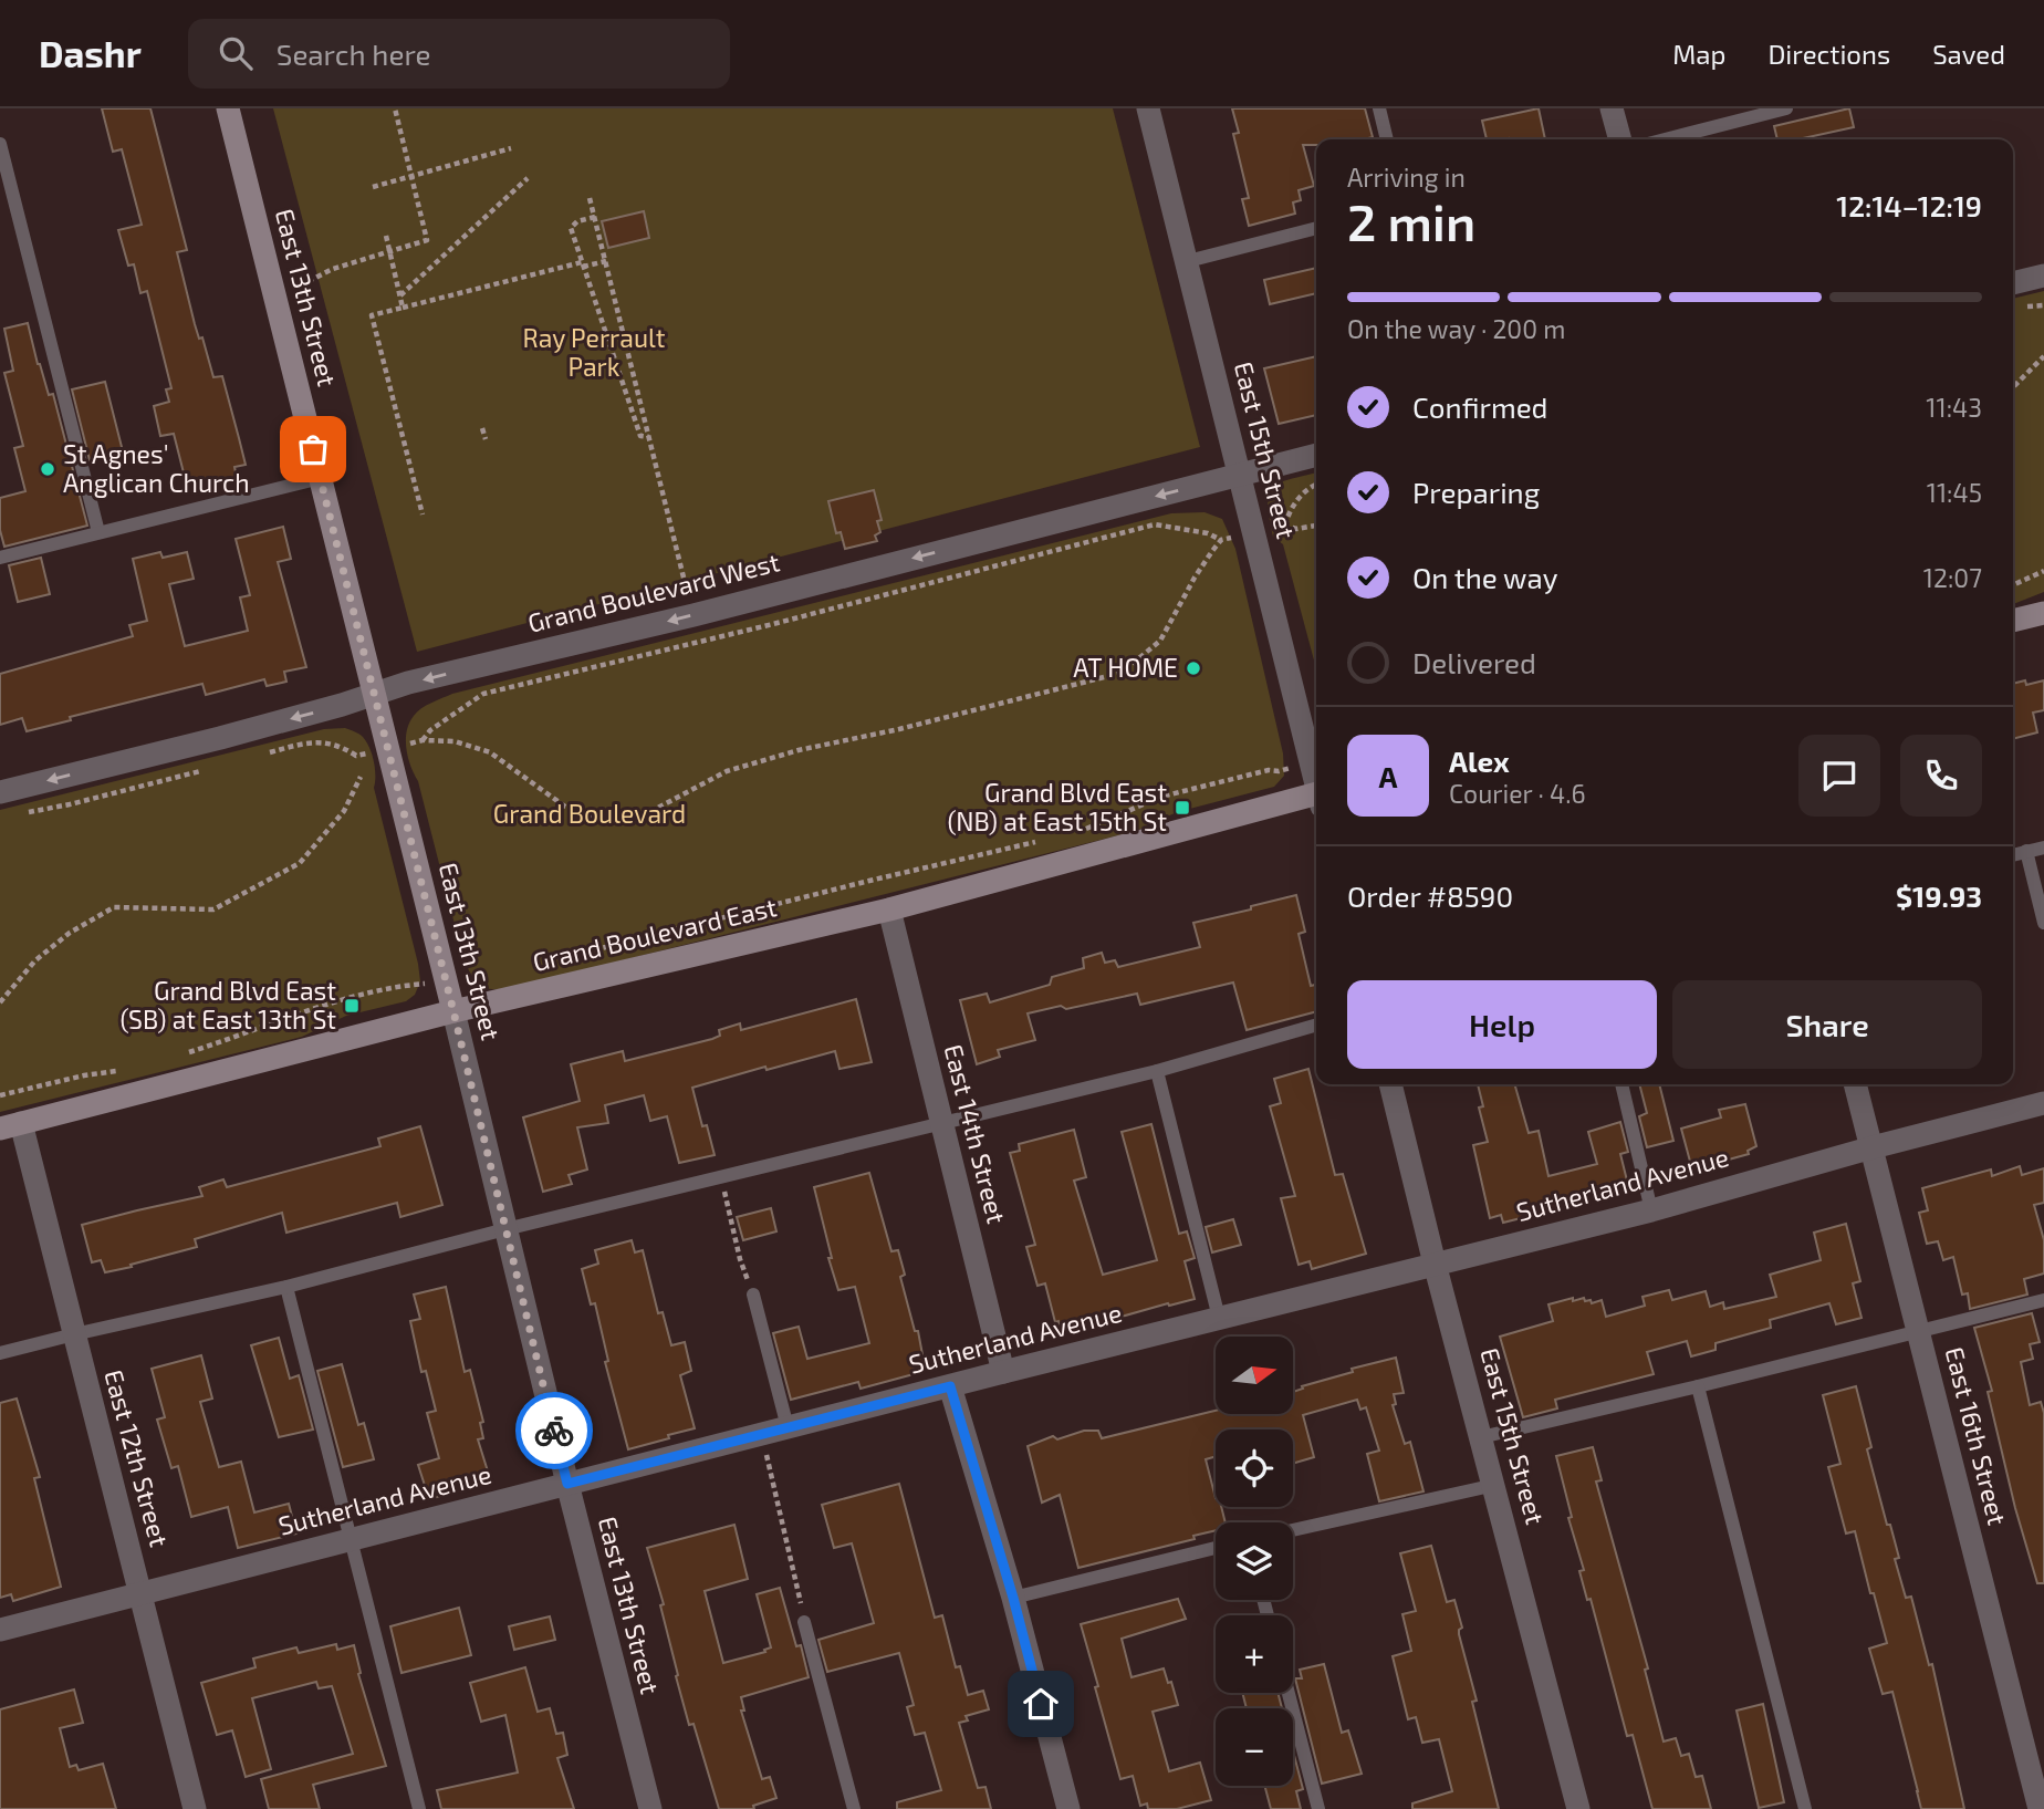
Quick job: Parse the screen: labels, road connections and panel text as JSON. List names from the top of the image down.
{
  "streets": {
    "main road": ["East 13th Street", "Grand Boulevard East"],
    "street": [
      "East 15th Street",
      "Grand Boulevard West",
      "East 14th Street",
      "Sutherland Avenue",
      "East 16th Street",
      "East 12th Street"
    ]
  },
  "crossings": [
    ["East 13th Street", "Grand Boulevard West"],
    ["East 13th Street", "Grand Boulevard East"],
    ["East 13th Street", "Sutherland Avenue"],
    ["East 15th Street", "Grand Boulevard West"],
    ["East 15th Street", "Sutherland Avenue"],
    ["Grand Boulevard East", "East 14th Street"],
    ["Grand Boulevard East", "East 12th Street"],
    ["East 14th Street", "Sutherland Avenue"],
    ["Sutherland Avenue", "East 16th Street"],
    ["Sutherland Avenue", "East 12th Street"]
  ],
  "one_way": ["Grand Boulevard West"],
  "parks": ["Ray Perrault Park", "Grand Boulevard"],
  "places": {
    "other": ["St Agnes' Anglican Church", "AT HOME"],
    "transit": ["Grand Blvd East (NB) at East 15th St", "Grand Blvd East (SB) at East 13th St"]
  },
  "north": "right",
  "page": {
    "header": "Dashr",
    "search": "Search here",
    "nav": ["Map", "Directions", "Saved"],
    "heading": ["2 min", "Arriving in", "12:14–12:19"],
    "panel": [
      "Alex",
      "Courier · 4.6",
      "Order #8590",
      "$19.93"
    ],
    "bar": "On the way · 200 m",
    "list": [
      ["Confirmed", "11:43"],
      ["Preparing", "11:45"],
      ["On the way", "12:07"],
      "Delivered"
    ],
    "round": "A",
    "buttons": ["Help", "Share"],
    "map_buttons": ["+", "−"]
  }
}
